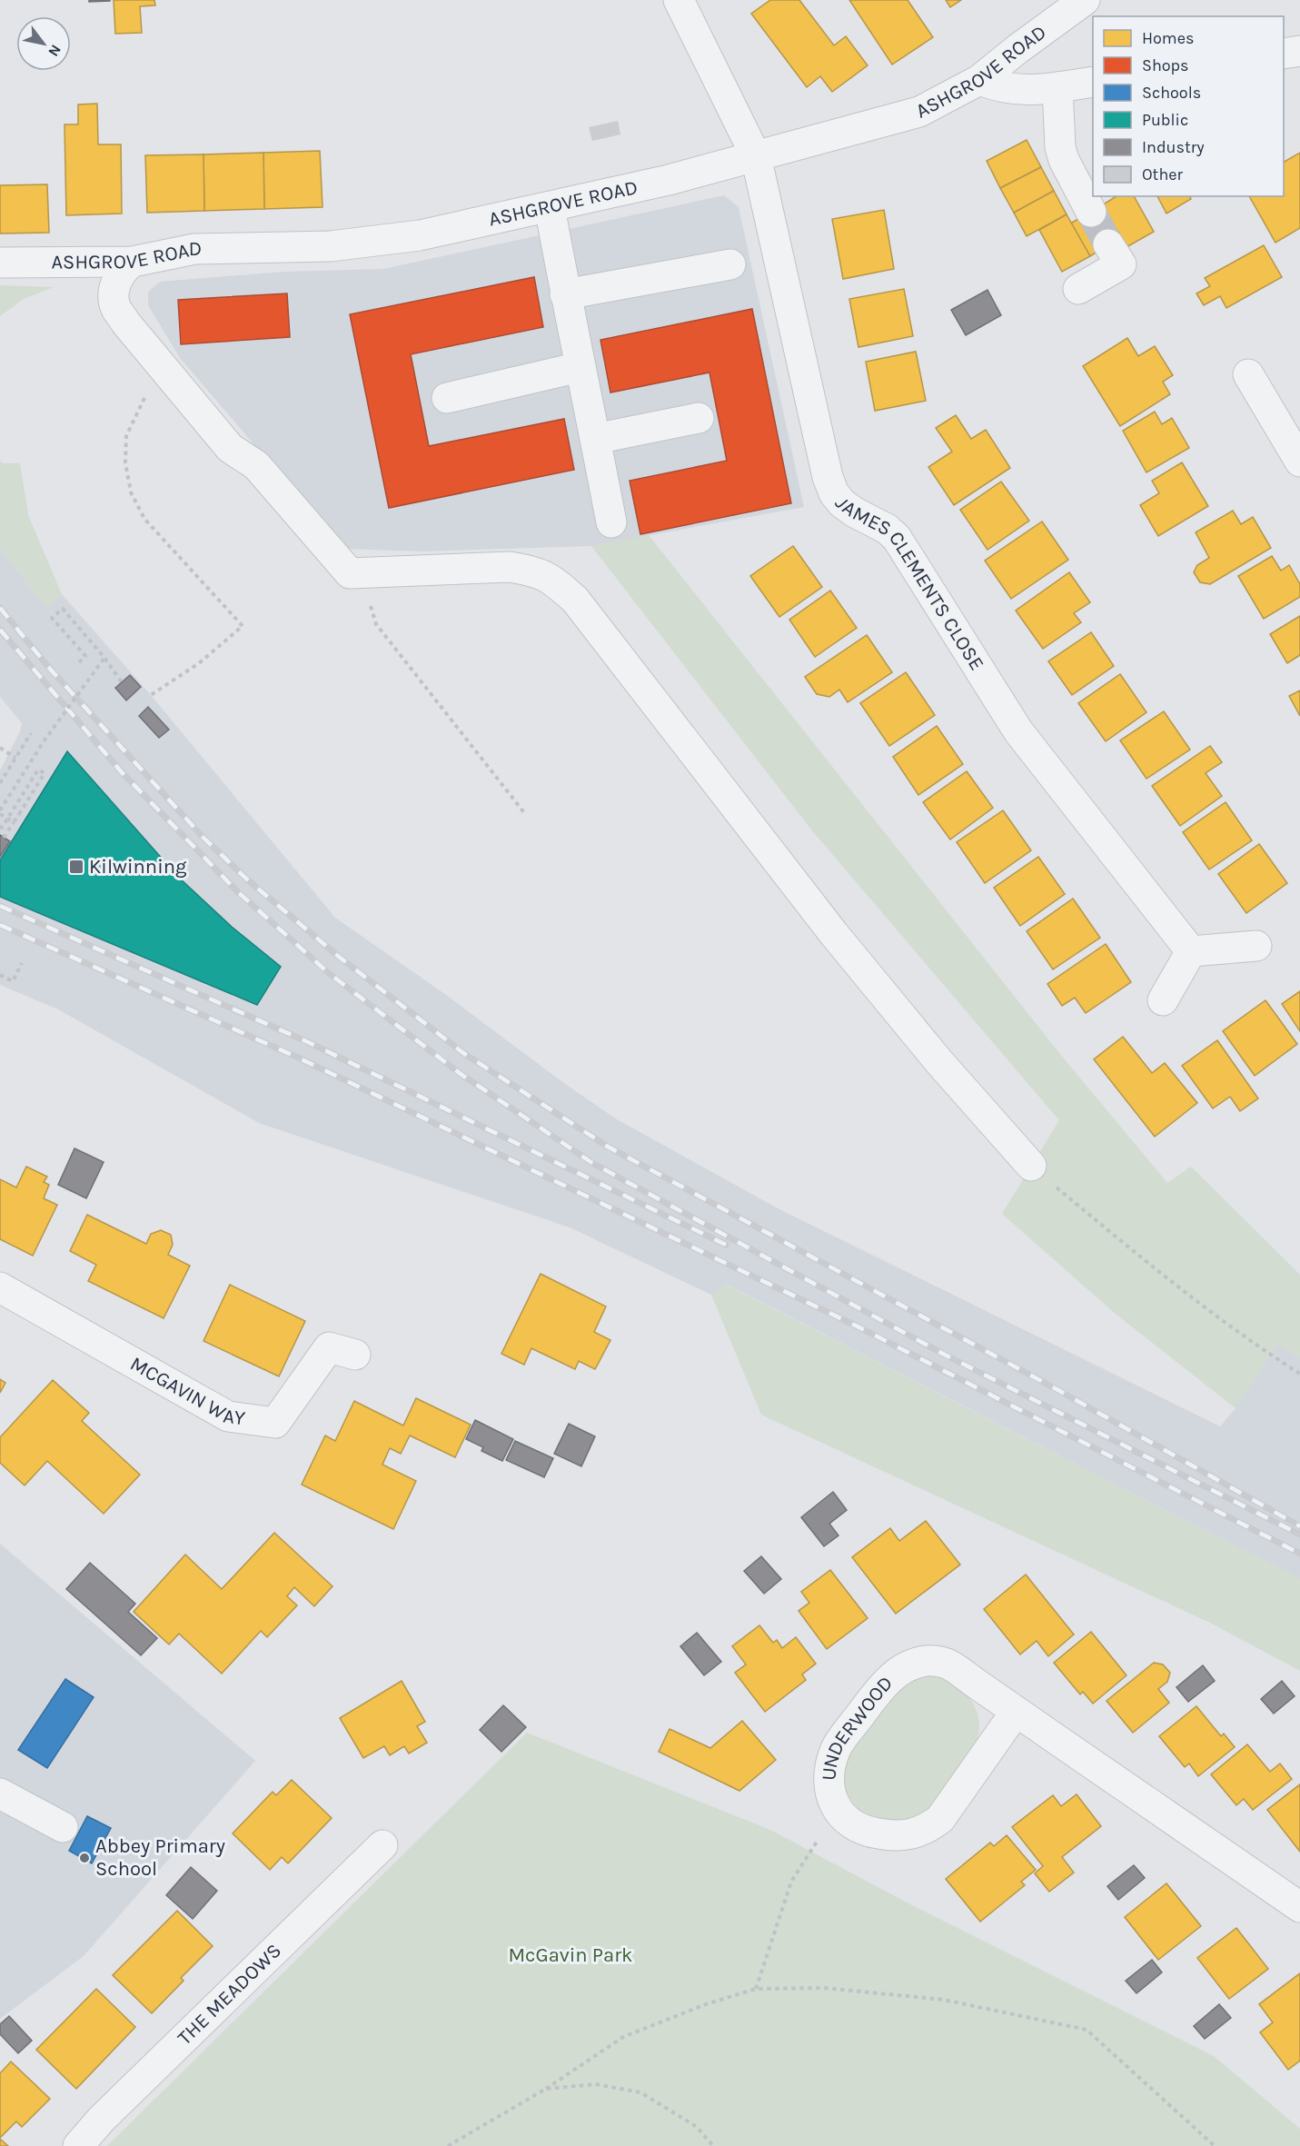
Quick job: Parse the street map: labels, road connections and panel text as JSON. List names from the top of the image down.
{
  "streets": {
    "street": [
      "ASHGROVE ROAD",
      "JAMES CLEMENTS CLOSE",
      "MCGAVIN WAY",
      "UNDERWOOD",
      "THE MEADOWS"
    ]
  },
  "crossings": [
    ["ASHGROVE ROAD", "JAMES CLEMENTS CLOSE"]
  ],
  "parks": ["McGavin Park"],
  "places": {
    "transit": ["Kilwinning"],
    "other": ["Abbey Primary School"]
  },
  "legend": [
    "Homes",
    "Shops",
    "Schools",
    "Public",
    "Industry",
    "Other"
  ],
  "north": "bottom right"
}
